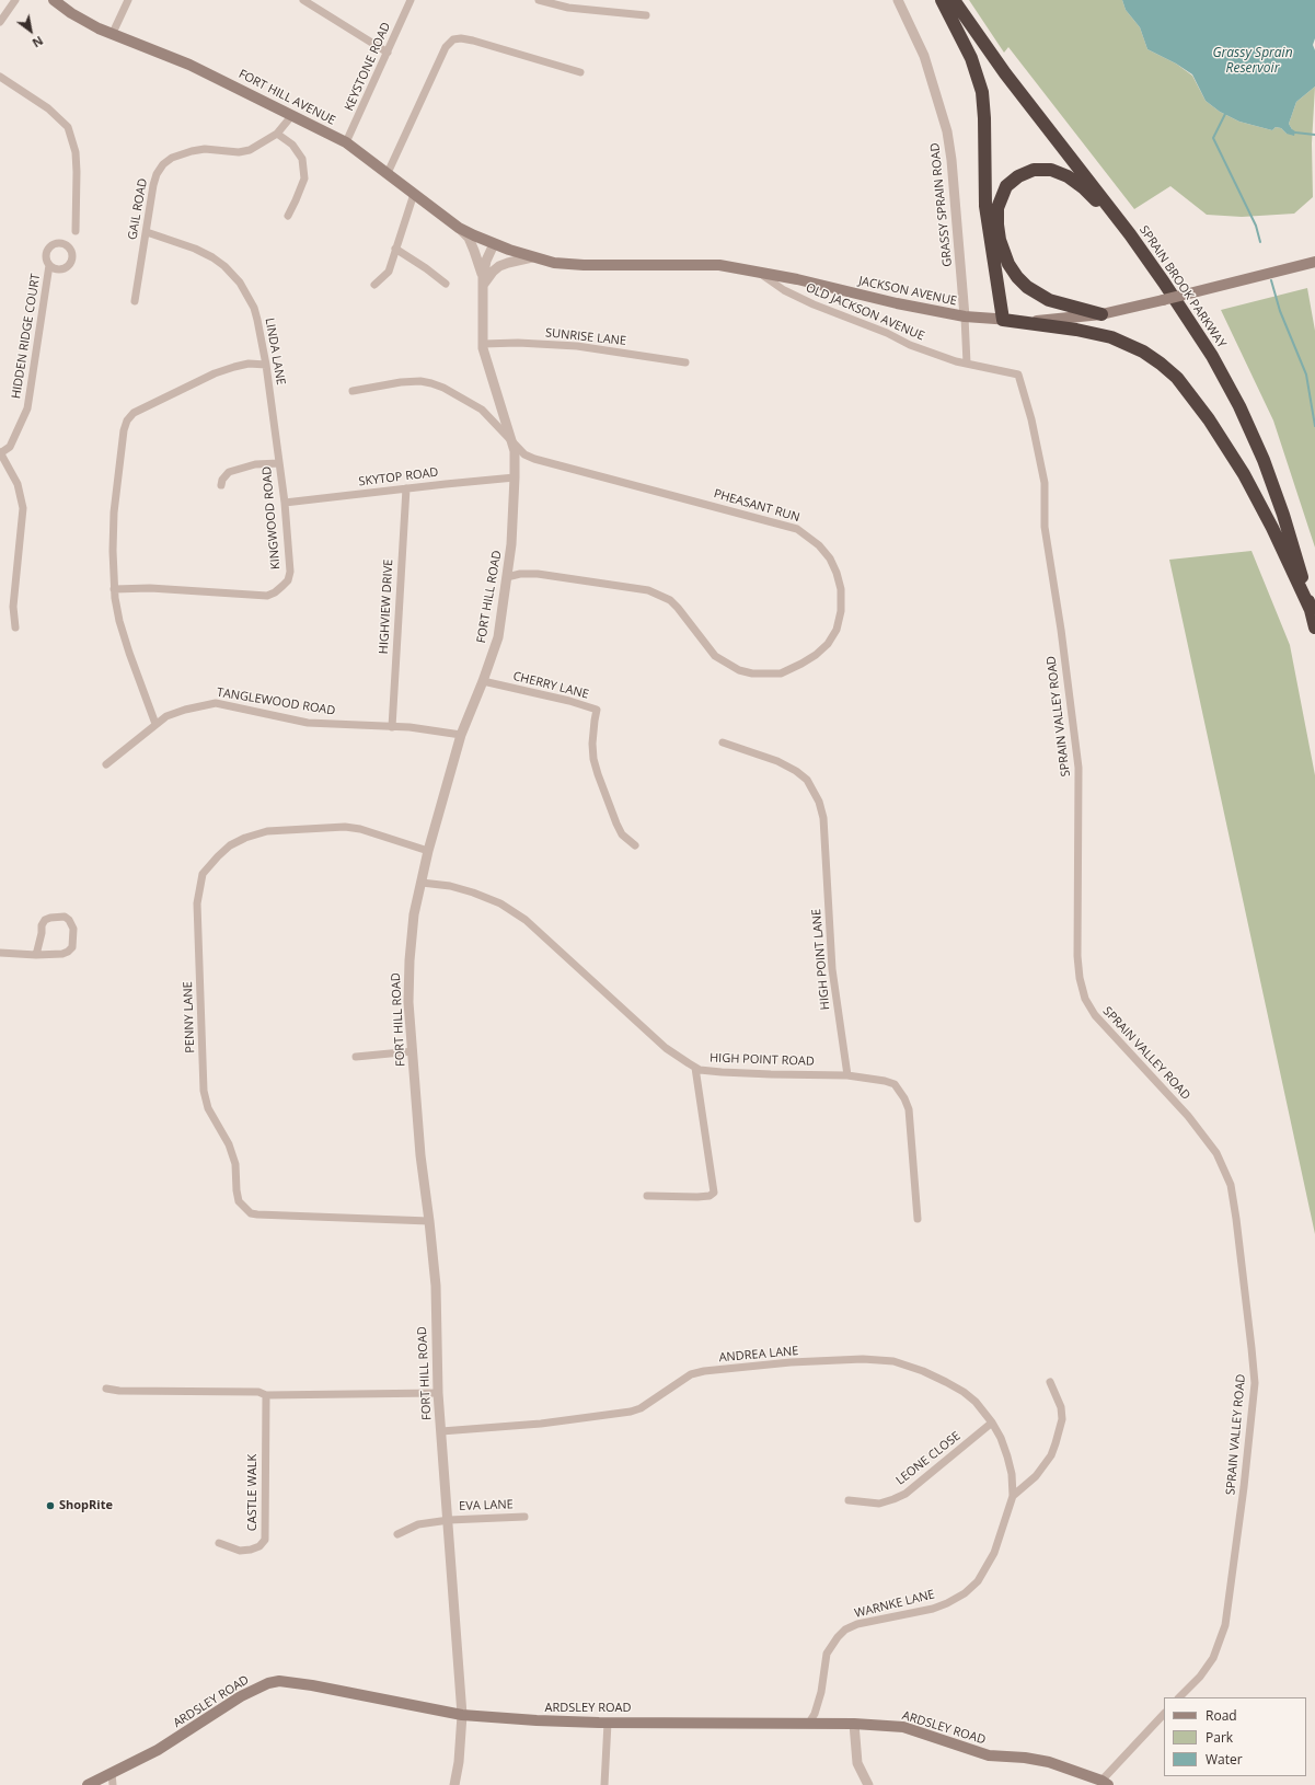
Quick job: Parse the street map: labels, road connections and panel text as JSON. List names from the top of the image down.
{
  "streets": {
    "highway": ["SPRAIN BROOK PARKWAY"],
    "main road": ["FORT HILL AVENUE", "JACKSON AVENUE", "ARDSLEY ROAD"],
    "street": [
      "KEYSTONE ROAD",
      "GRASSY SPRAIN ROAD",
      "GAIL ROAD",
      "OLD JACKSON AVENUE",
      "HIDDEN RIDGE COURT",
      "SUNRISE LANE",
      "LINDA LANE",
      "SKYTOP ROAD",
      "PHEASANT RUN",
      "KINGWOOD ROAD",
      "FORT HILL ROAD",
      "HIGHVIEW DRIVE",
      "CHERRY LANE",
      "TANGLEWOOD ROAD",
      "SPRAIN VALLEY ROAD",
      "HIGH POINT LANE",
      "PENNY LANE",
      "HIGH POINT ROAD",
      "ANDREA LANE",
      "LEONE CLOSE",
      "CASTLE WALK",
      "EVA LANE",
      "WARNKE LANE"
    ]
  },
  "crossings": [
    ["KEYSTONE ROAD", "FORT HILL AVENUE"],
    ["FORT HILL AVENUE", "GAIL ROAD"],
    ["FORT HILL AVENUE", "JACKSON AVENUE"],
    ["FORT HILL AVENUE", "FORT HILL ROAD"],
    ["GRASSY SPRAIN ROAD", "JACKSON AVENUE"],
    ["GRASSY SPRAIN ROAD", "OLD JACKSON AVENUE"],
    ["GRASSY SPRAIN ROAD", "SPRAIN VALLEY ROAD"],
    ["GAIL ROAD", "LINDA LANE"],
    ["JACKSON AVENUE", "OLD JACKSON AVENUE"],
    ["JACKSON AVENUE", "FORT HILL ROAD"],
    ["OLD JACKSON AVENUE", "SPRAIN VALLEY ROAD"],
    ["SUNRISE LANE", "FORT HILL ROAD"],
    ["LINDA LANE", "KINGWOOD ROAD"],
    ["SKYTOP ROAD", "KINGWOOD ROAD"],
    ["SKYTOP ROAD", "FORT HILL ROAD"],
    ["SKYTOP ROAD", "HIGHVIEW DRIVE"],
    ["PHEASANT RUN", "FORT HILL ROAD"],
    ["FORT HILL ROAD", "CHERRY LANE"],
    ["FORT HILL ROAD", "TANGLEWOOD ROAD"],
    ["FORT HILL ROAD", "PENNY LANE"],
    ["FORT HILL ROAD", "HIGH POINT ROAD"],
    ["FORT HILL ROAD", "ANDREA LANE"],
    ["FORT HILL ROAD", "EVA LANE"],
    ["FORT HILL ROAD", "ARDSLEY ROAD"],
    ["HIGHVIEW DRIVE", "TANGLEWOOD ROAD"],
    ["HIGH POINT LANE", "HIGH POINT ROAD"],
    ["ANDREA LANE", "LEONE CLOSE"],
    ["ANDREA LANE", "WARNKE LANE"],
    ["WARNKE LANE", "ARDSLEY ROAD"]
  ],
  "water": ["Grassy Sprain Reservoir"],
  "places": ["ShopRite"],
  "legend": ["Road", "Park", "Water"],
  "north": "bottom right"
}
